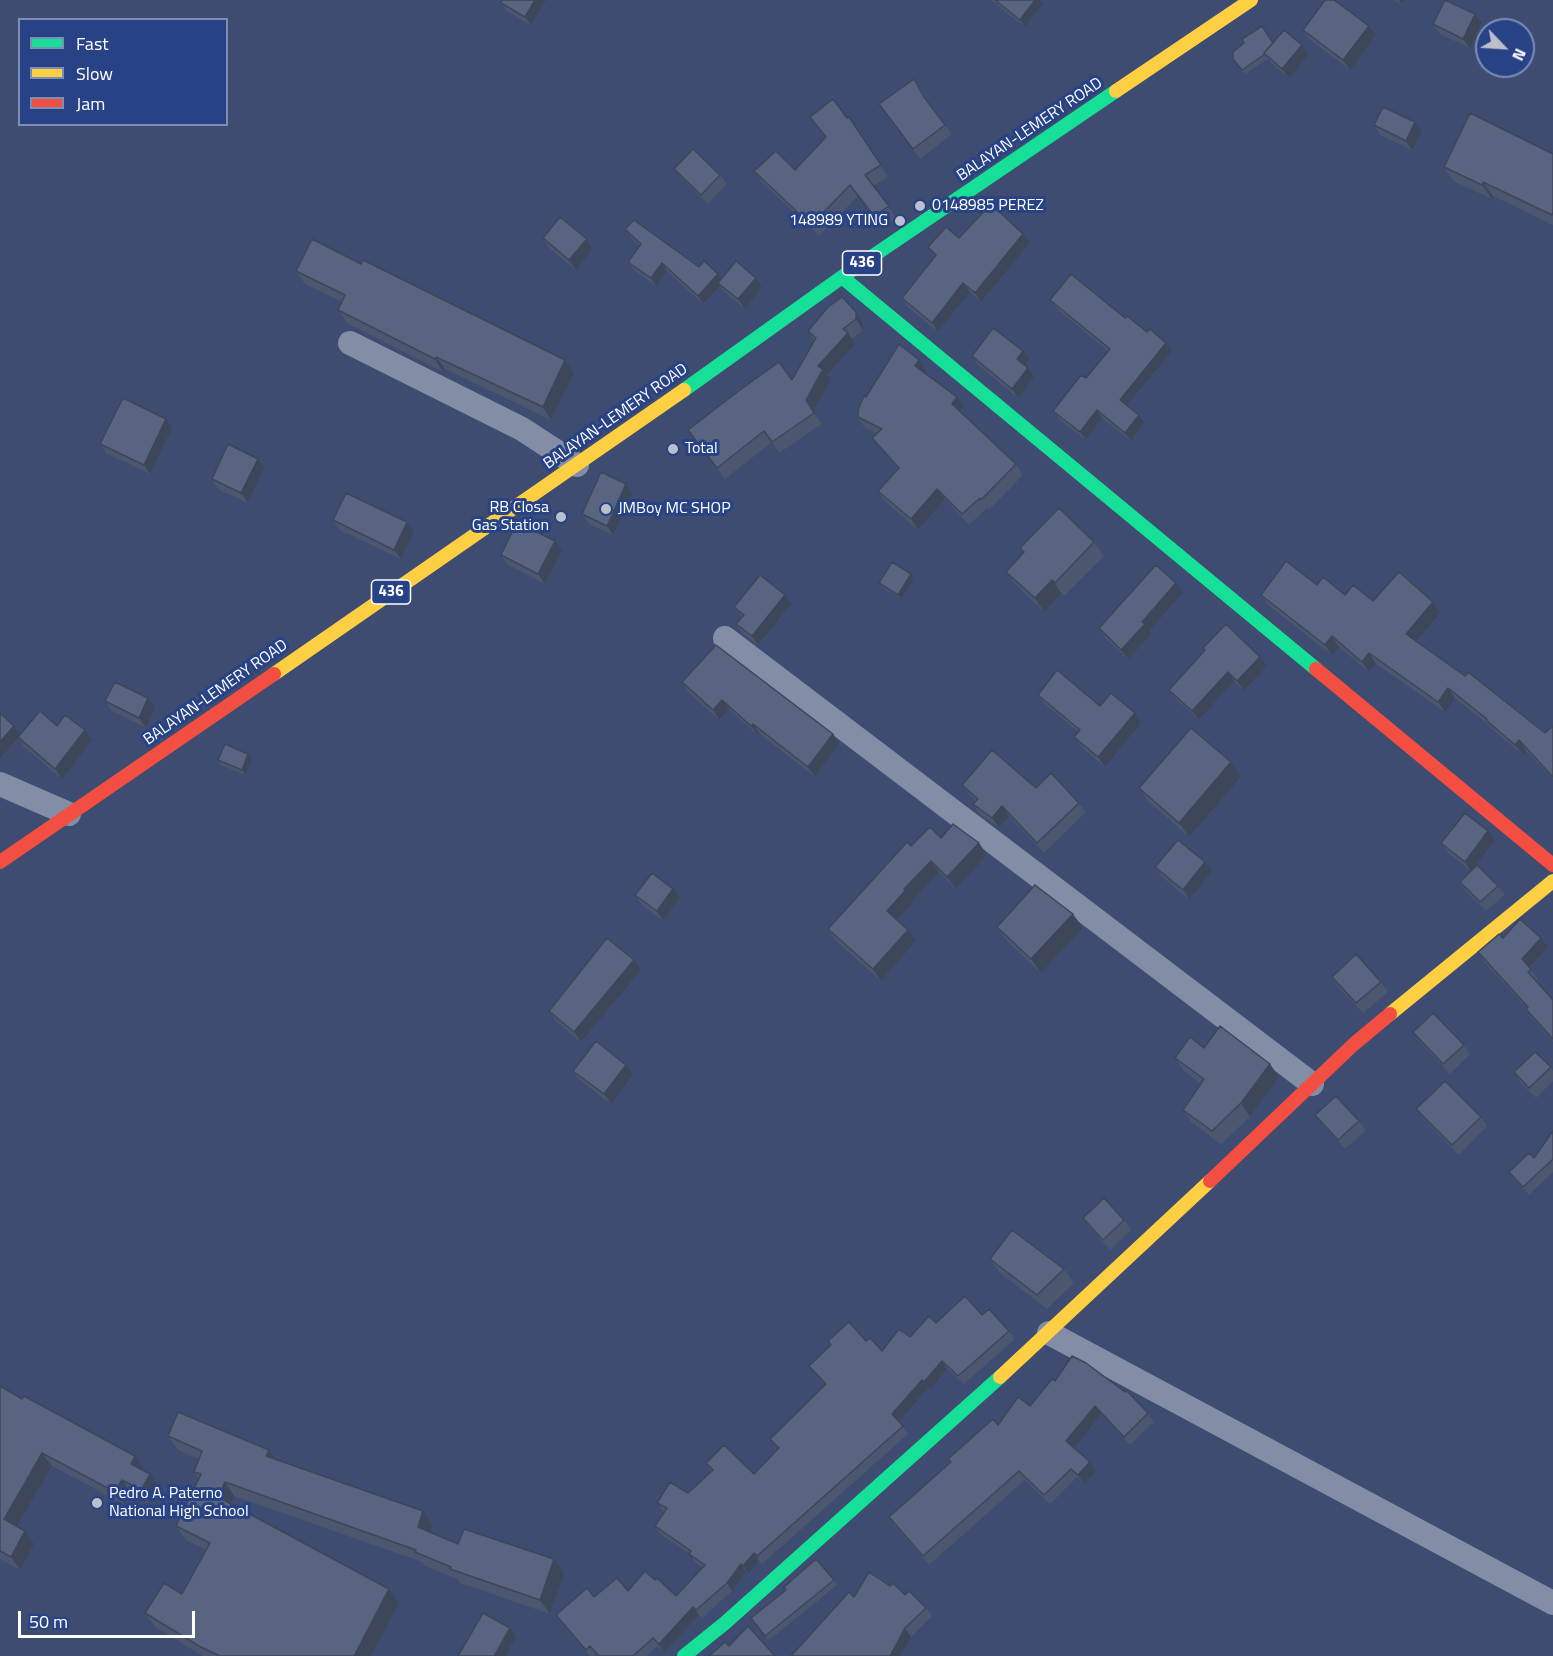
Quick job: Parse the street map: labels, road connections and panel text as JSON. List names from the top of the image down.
{
  "streets": {
    "street": ["BALAYAN-LEMERY ROAD", "436"]
  },
  "places": [
    "0148985 PEREZ",
    "148989 YTING",
    "Total",
    "JMBoy MC SHOP",
    "RB Closa Gas Station",
    "Pedro A. Paterno National High School"
  ],
  "legend": ["Fast", "Slow", "Jam"],
  "scale_bar": "50 m",
  "north": "bottom right"
}
